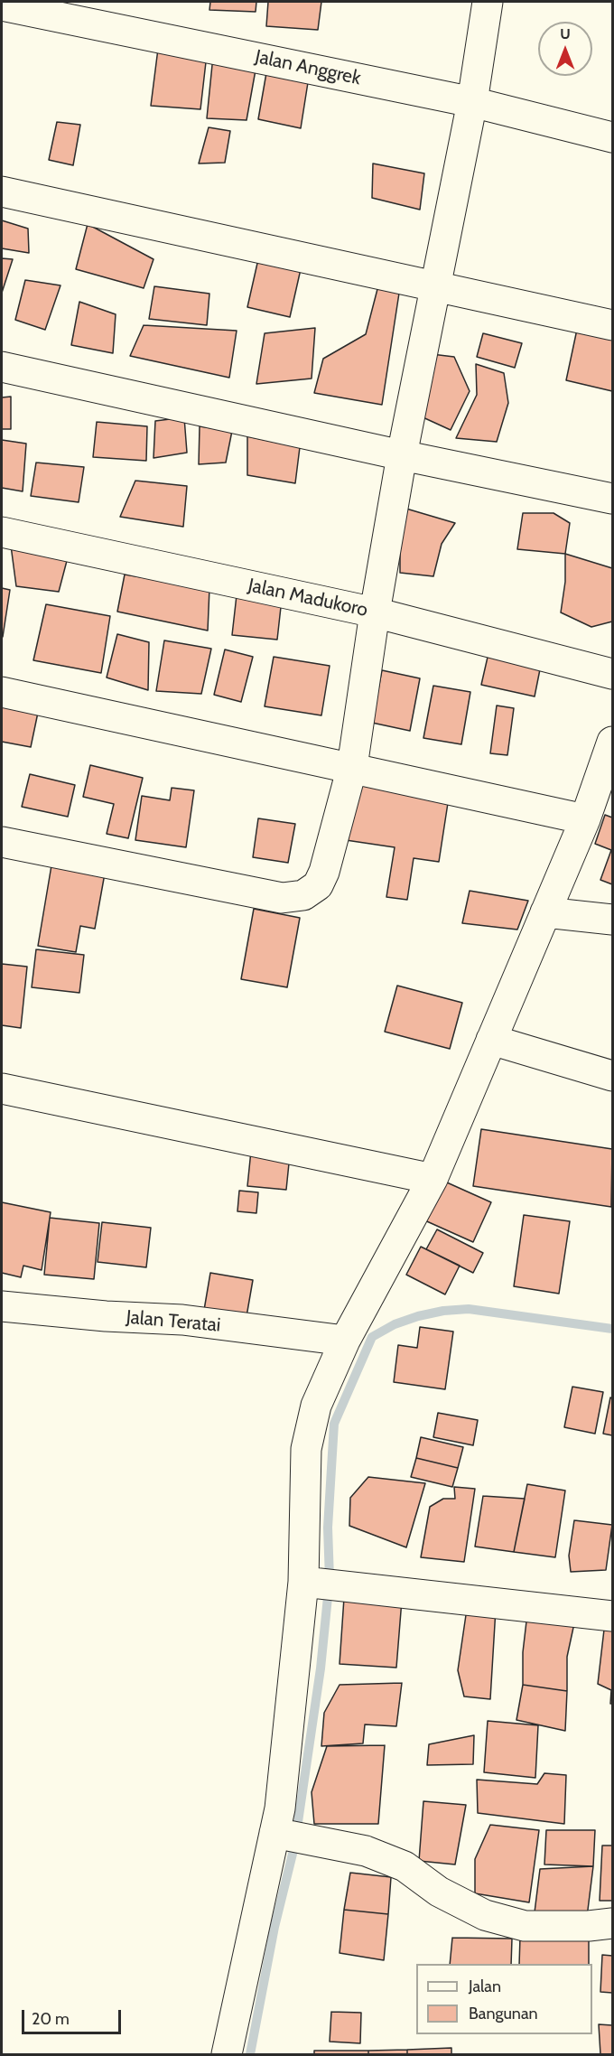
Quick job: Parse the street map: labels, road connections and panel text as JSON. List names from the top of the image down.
{
  "streets": {
    "street": ["Jalan Anggrek", "Jalan Madukoro", "Jalan Teratai"]
  },
  "legend": ["Jalan", "Bangunan"],
  "scale_bar": "20 m",
  "north": "top"
}
